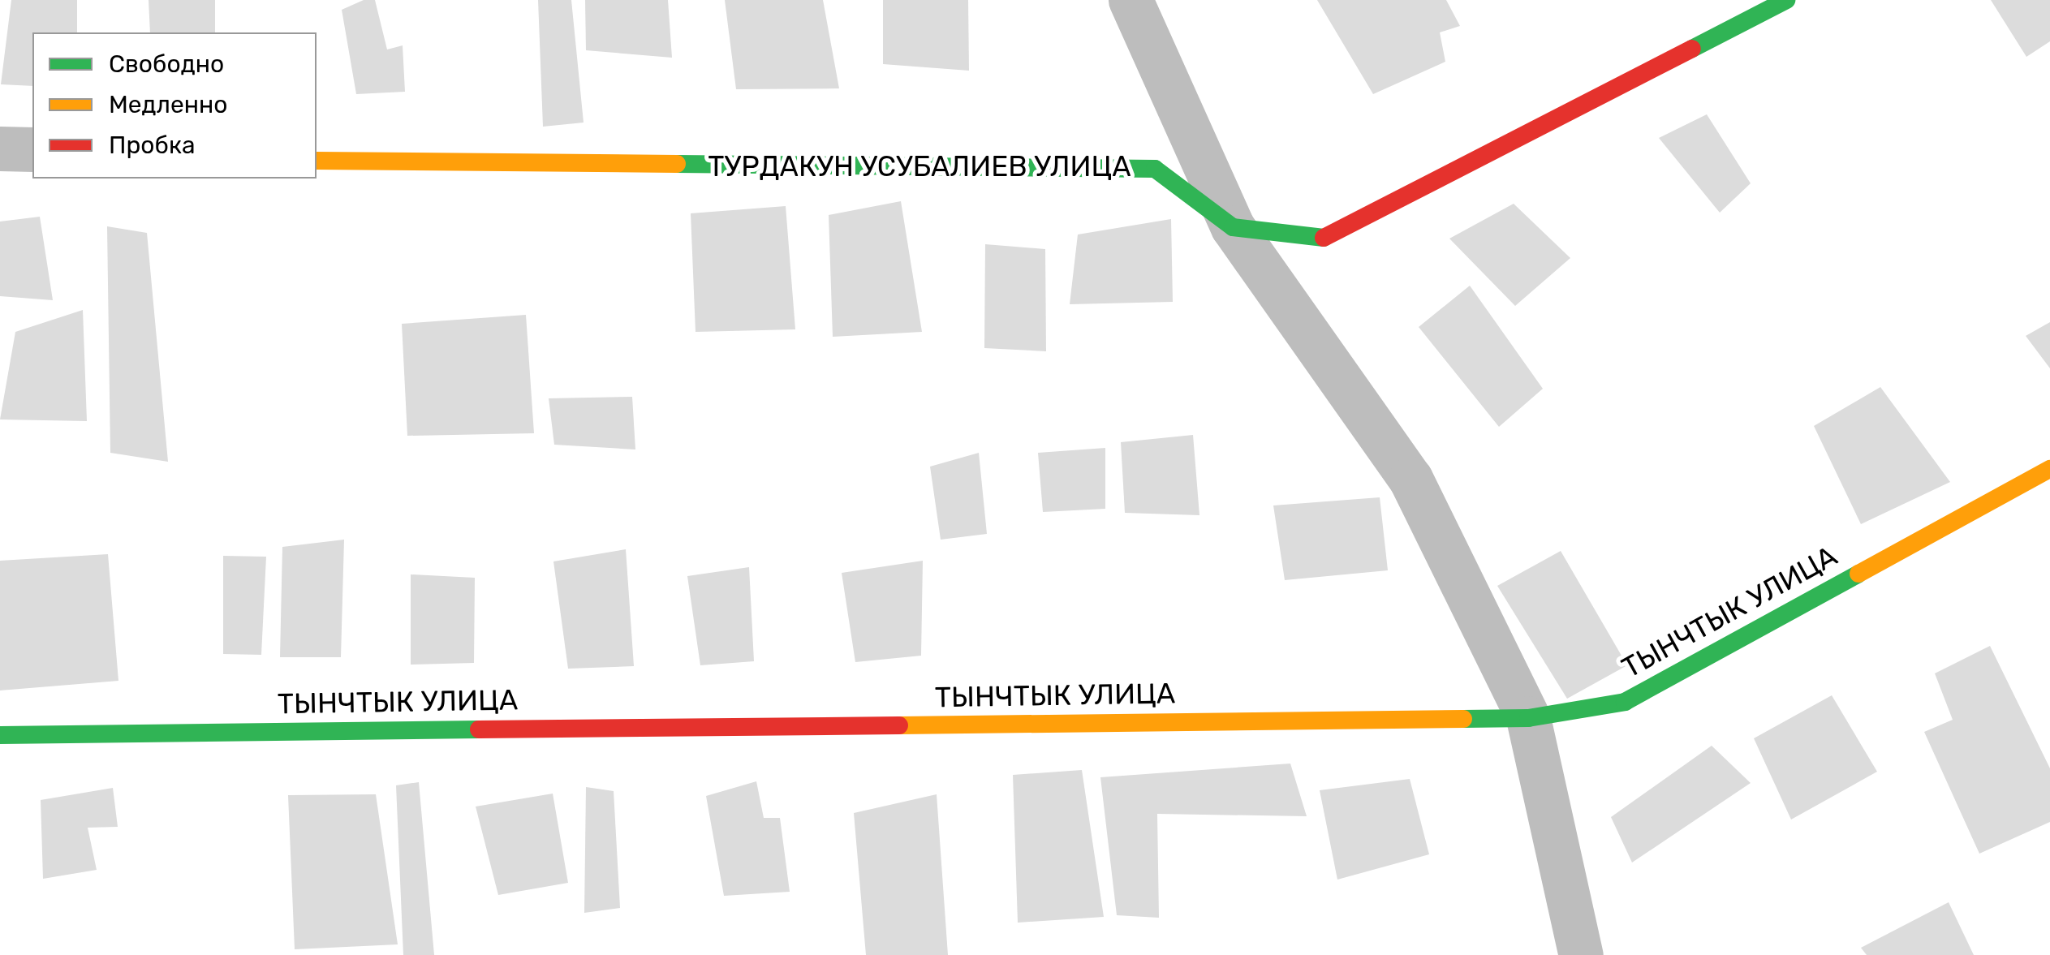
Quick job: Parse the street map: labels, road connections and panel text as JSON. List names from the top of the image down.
{
  "streets": {
    "street": ["ТУРДАКУН УСУБАЛИЕВ УЛИЦА", "ТЫНЧТЫК УЛИЦА"]
  },
  "legend": ["Свободно", "Медленно", "Пробка"]
}
